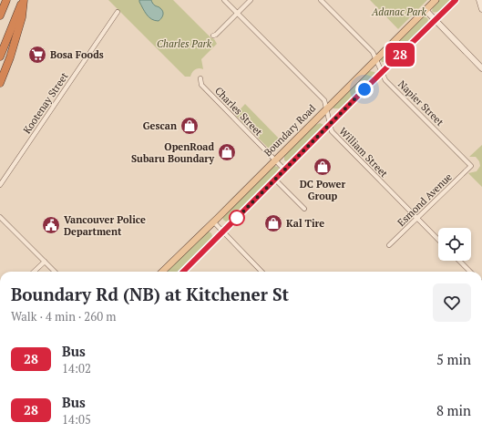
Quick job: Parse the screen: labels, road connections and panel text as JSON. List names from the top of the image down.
{
  "streets": {
    "main road": ["Boundary Road"],
    "street": [
      "Kootenay Street",
      "Napier Street",
      "Charles Street",
      "William Street",
      "Esmond Avenue"
    ]
  },
  "crossings": [
    ["Napier Street", "Boundary Road"],
    ["Napier Street", "Esmond Avenue"],
    ["Charles Street", "Boundary Road"],
    ["Boundary Road", "William Street"],
    ["William Street", "Esmond Avenue"]
  ],
  "parks": ["Adanac Park", "Charles Park"],
  "places": {
    "supermarket": ["Bosa Foods"],
    "shop": [
      "Gescan",
      "OpenRoad Subaru Boundary",
      "DC Power Group",
      "Kal Tire"
    ],
    "public building": ["Vancouver Police Department"]
  },
  "lines": ["bus line 28"],
  "page": {
    "on_map": "28",
    "heading": ["Boundary Rd (NB) at Kitchener St", "Walk · 4 min · 260 m"],
    "list": [
      {
        "mark": "28",
        "name": "Bus",
        "note": "14:02",
        "value": "5 min"
      },
      {
        "mark": "28",
        "name": "Bus",
        "note": "14:05",
        "value": "8 min"
      }
    ]
  }
}
